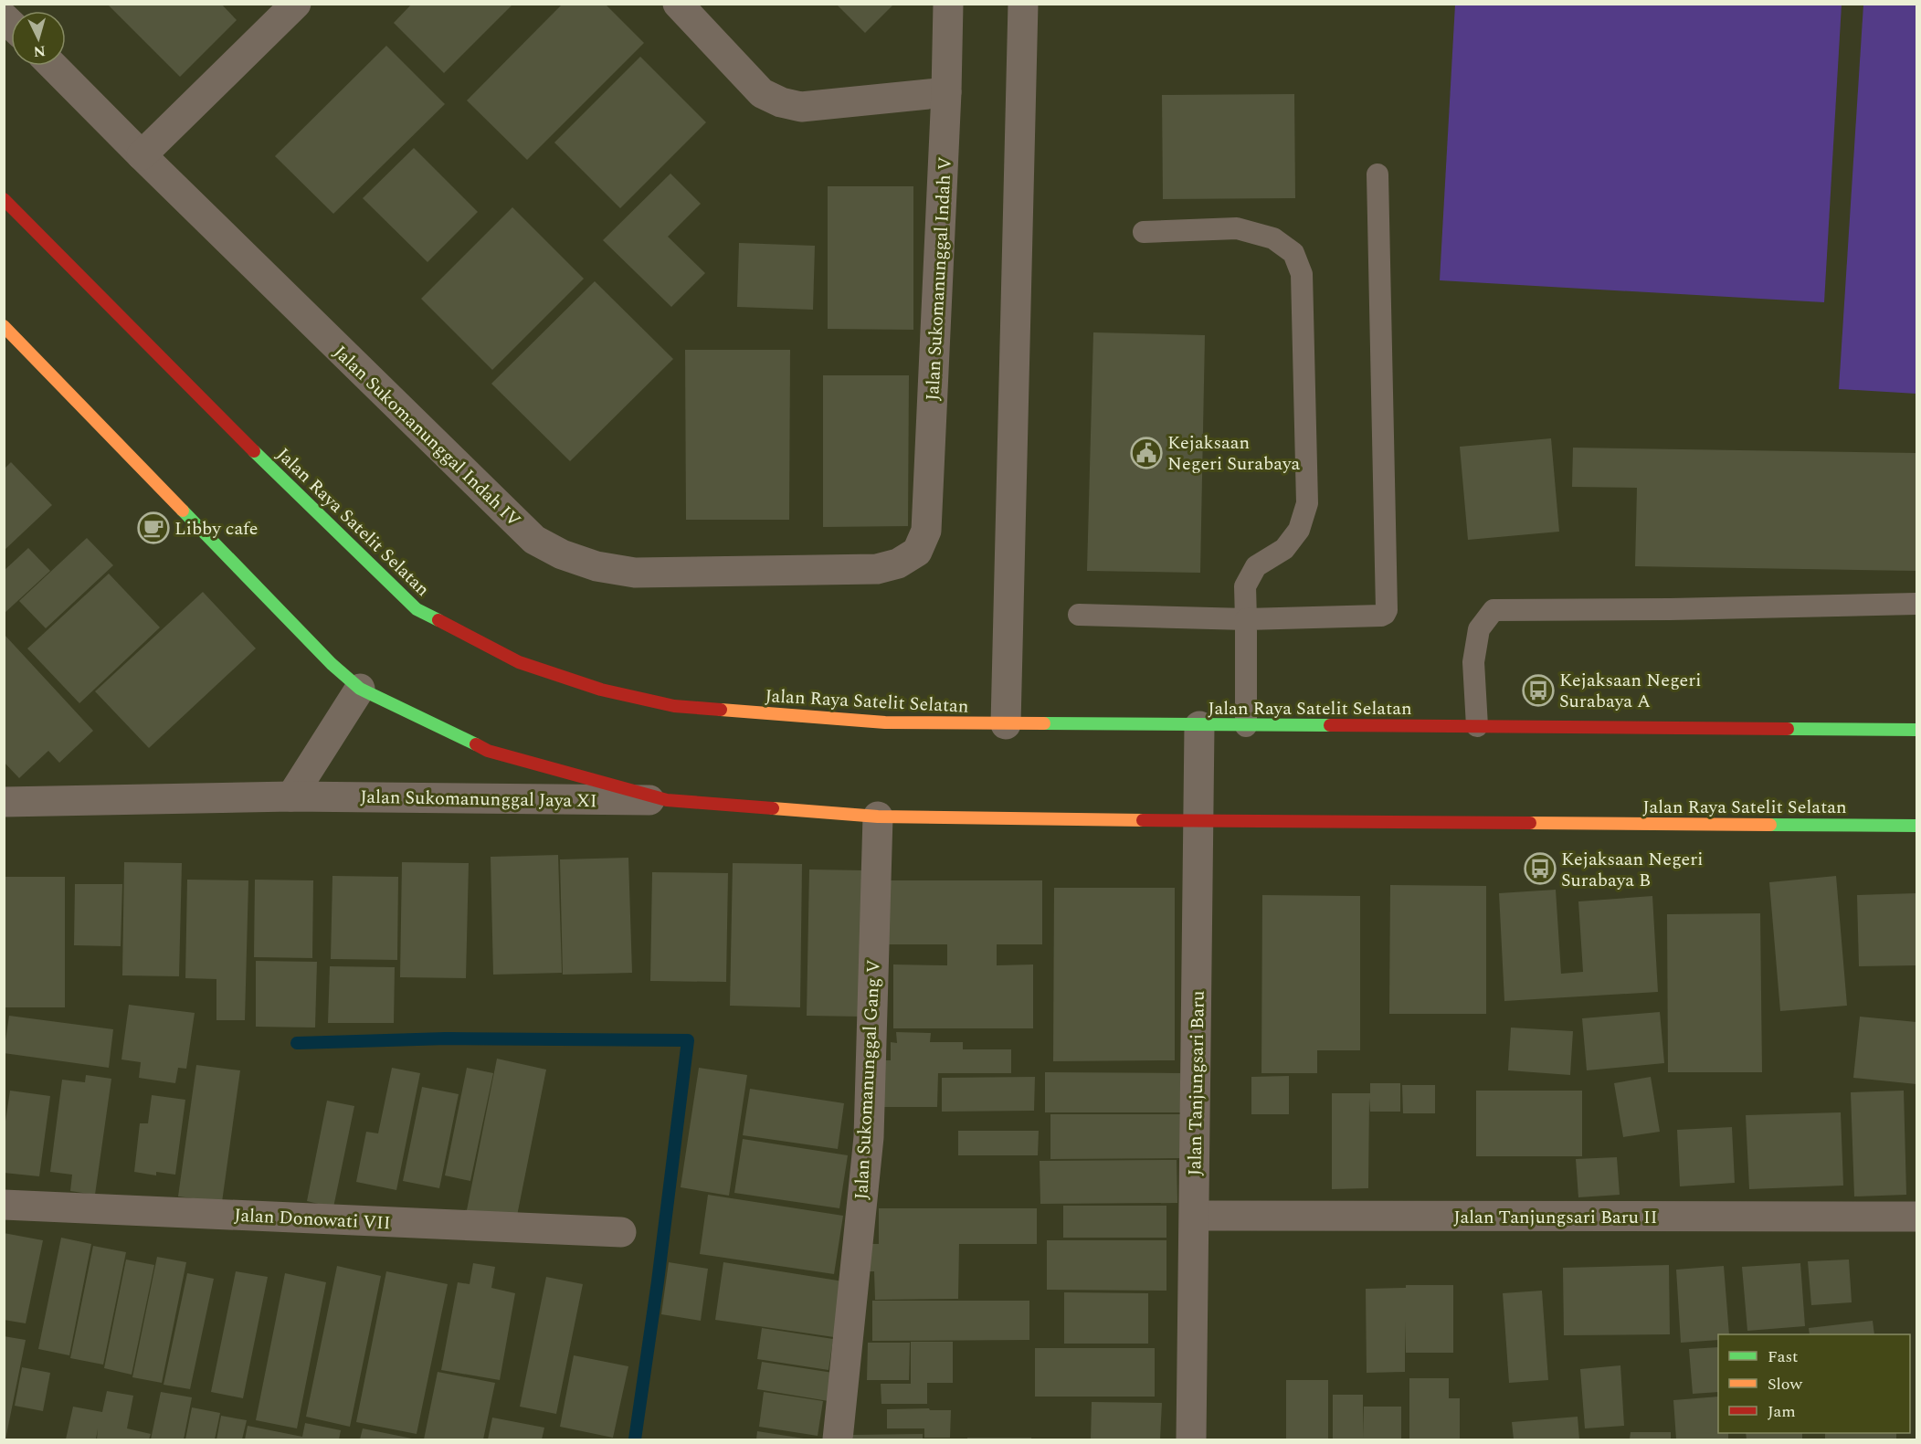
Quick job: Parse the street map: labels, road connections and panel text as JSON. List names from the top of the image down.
{
  "streets": {
    "main road": ["Jalan Raya Satelit Selatan"],
    "street": [
      "Jalan Sukomanunggal Indah V",
      "Jalan Sukomanunggal Indah IV",
      "Jalan Sukomanunggal Jaya XI",
      "Jalan Sukomanunggal Gang V",
      "Jalan Tanjungsari Baru",
      "Jalan Tanjungsari Baru II",
      "Jalan Donowati VII"
    ]
  },
  "crossings": [
    ["Jalan Sukomanunggal Indah V", "Jalan Sukomanunggal Indah IV"],
    ["Jalan Raya Satelit Selatan", "Jalan Sukomanunggal Jaya XI"],
    ["Jalan Raya Satelit Selatan", "Jalan Sukomanunggal Gang V"],
    ["Jalan Raya Satelit Selatan", "Jalan Tanjungsari Baru"],
    ["Jalan Tanjungsari Baru", "Jalan Tanjungsari Baru II"]
  ],
  "places": {
    "public building": ["Kejaksaan Negeri Surabaya"],
    "cafe": ["Libby cafe"],
    "bus stop": ["Kejaksaan Negeri Surabaya A", "Kejaksaan Negeri Surabaya B"]
  },
  "legend": ["Fast", "Slow", "Jam"],
  "north": "bottom"
}
